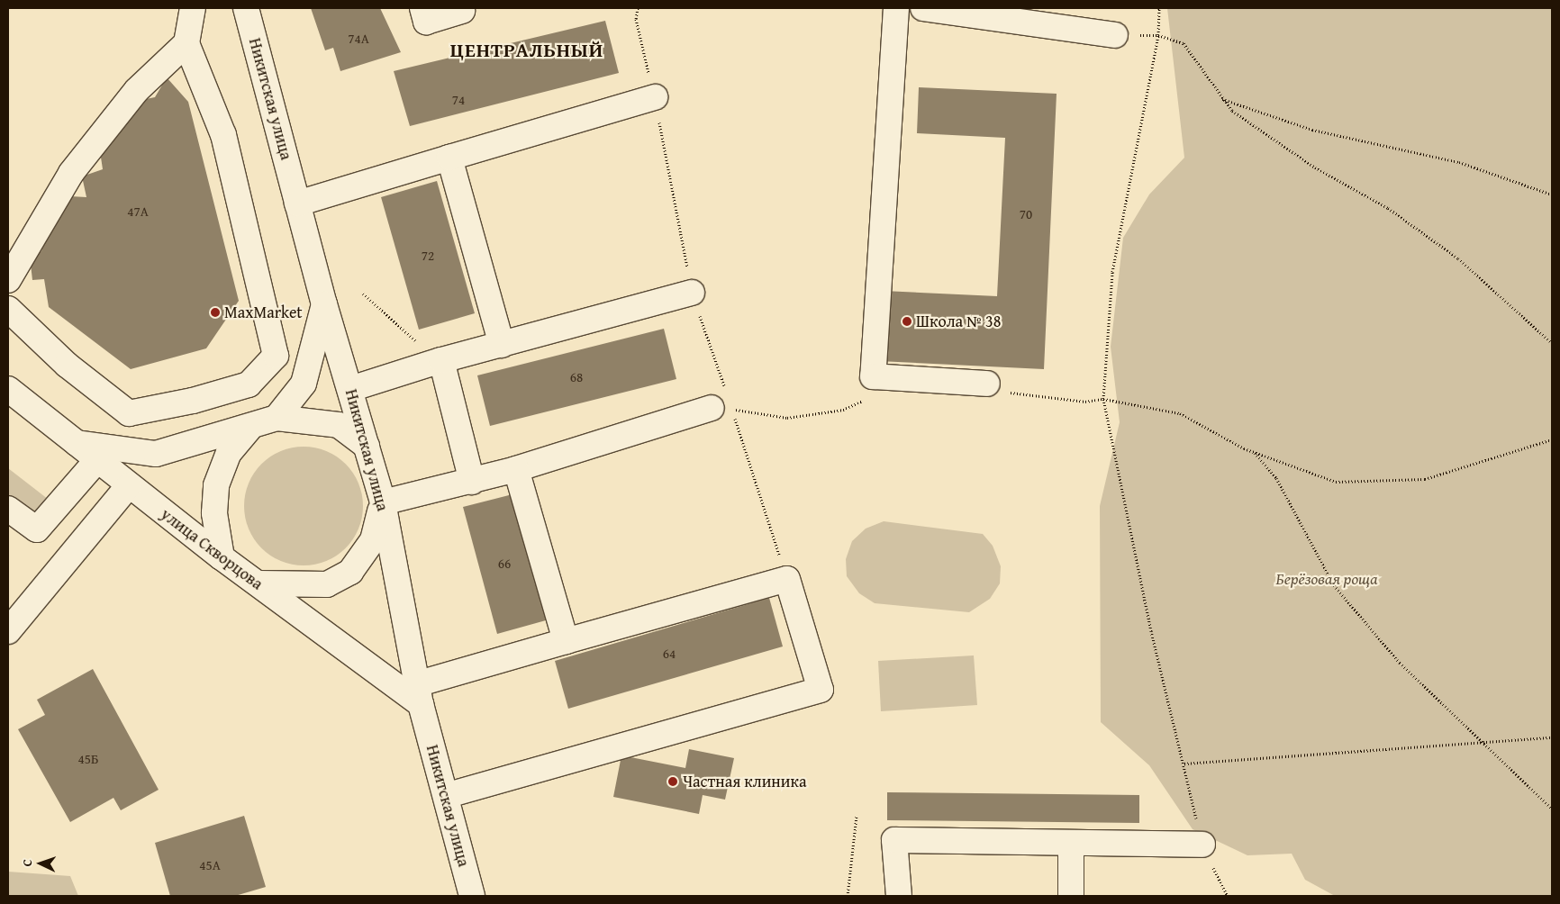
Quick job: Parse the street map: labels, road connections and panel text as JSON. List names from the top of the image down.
{
  "streets": {
    "street": ["Никитская улица", "улица Скворцова"]
  },
  "crossings": [
    ["Никитская улица", "улица Скворцова"]
  ],
  "districts": ["ЦЕНТРАЛЬНЫЙ"],
  "parks": ["Берёзовая роща"],
  "places": ["MaxMarket", "Школа № 38", "Частная клиника"],
  "house_numbers": [
    "74А",
    "74",
    "47А",
    "70",
    "72",
    "68",
    "66",
    "64",
    "45Б",
    "45А"
  ],
  "north": "left"
}
